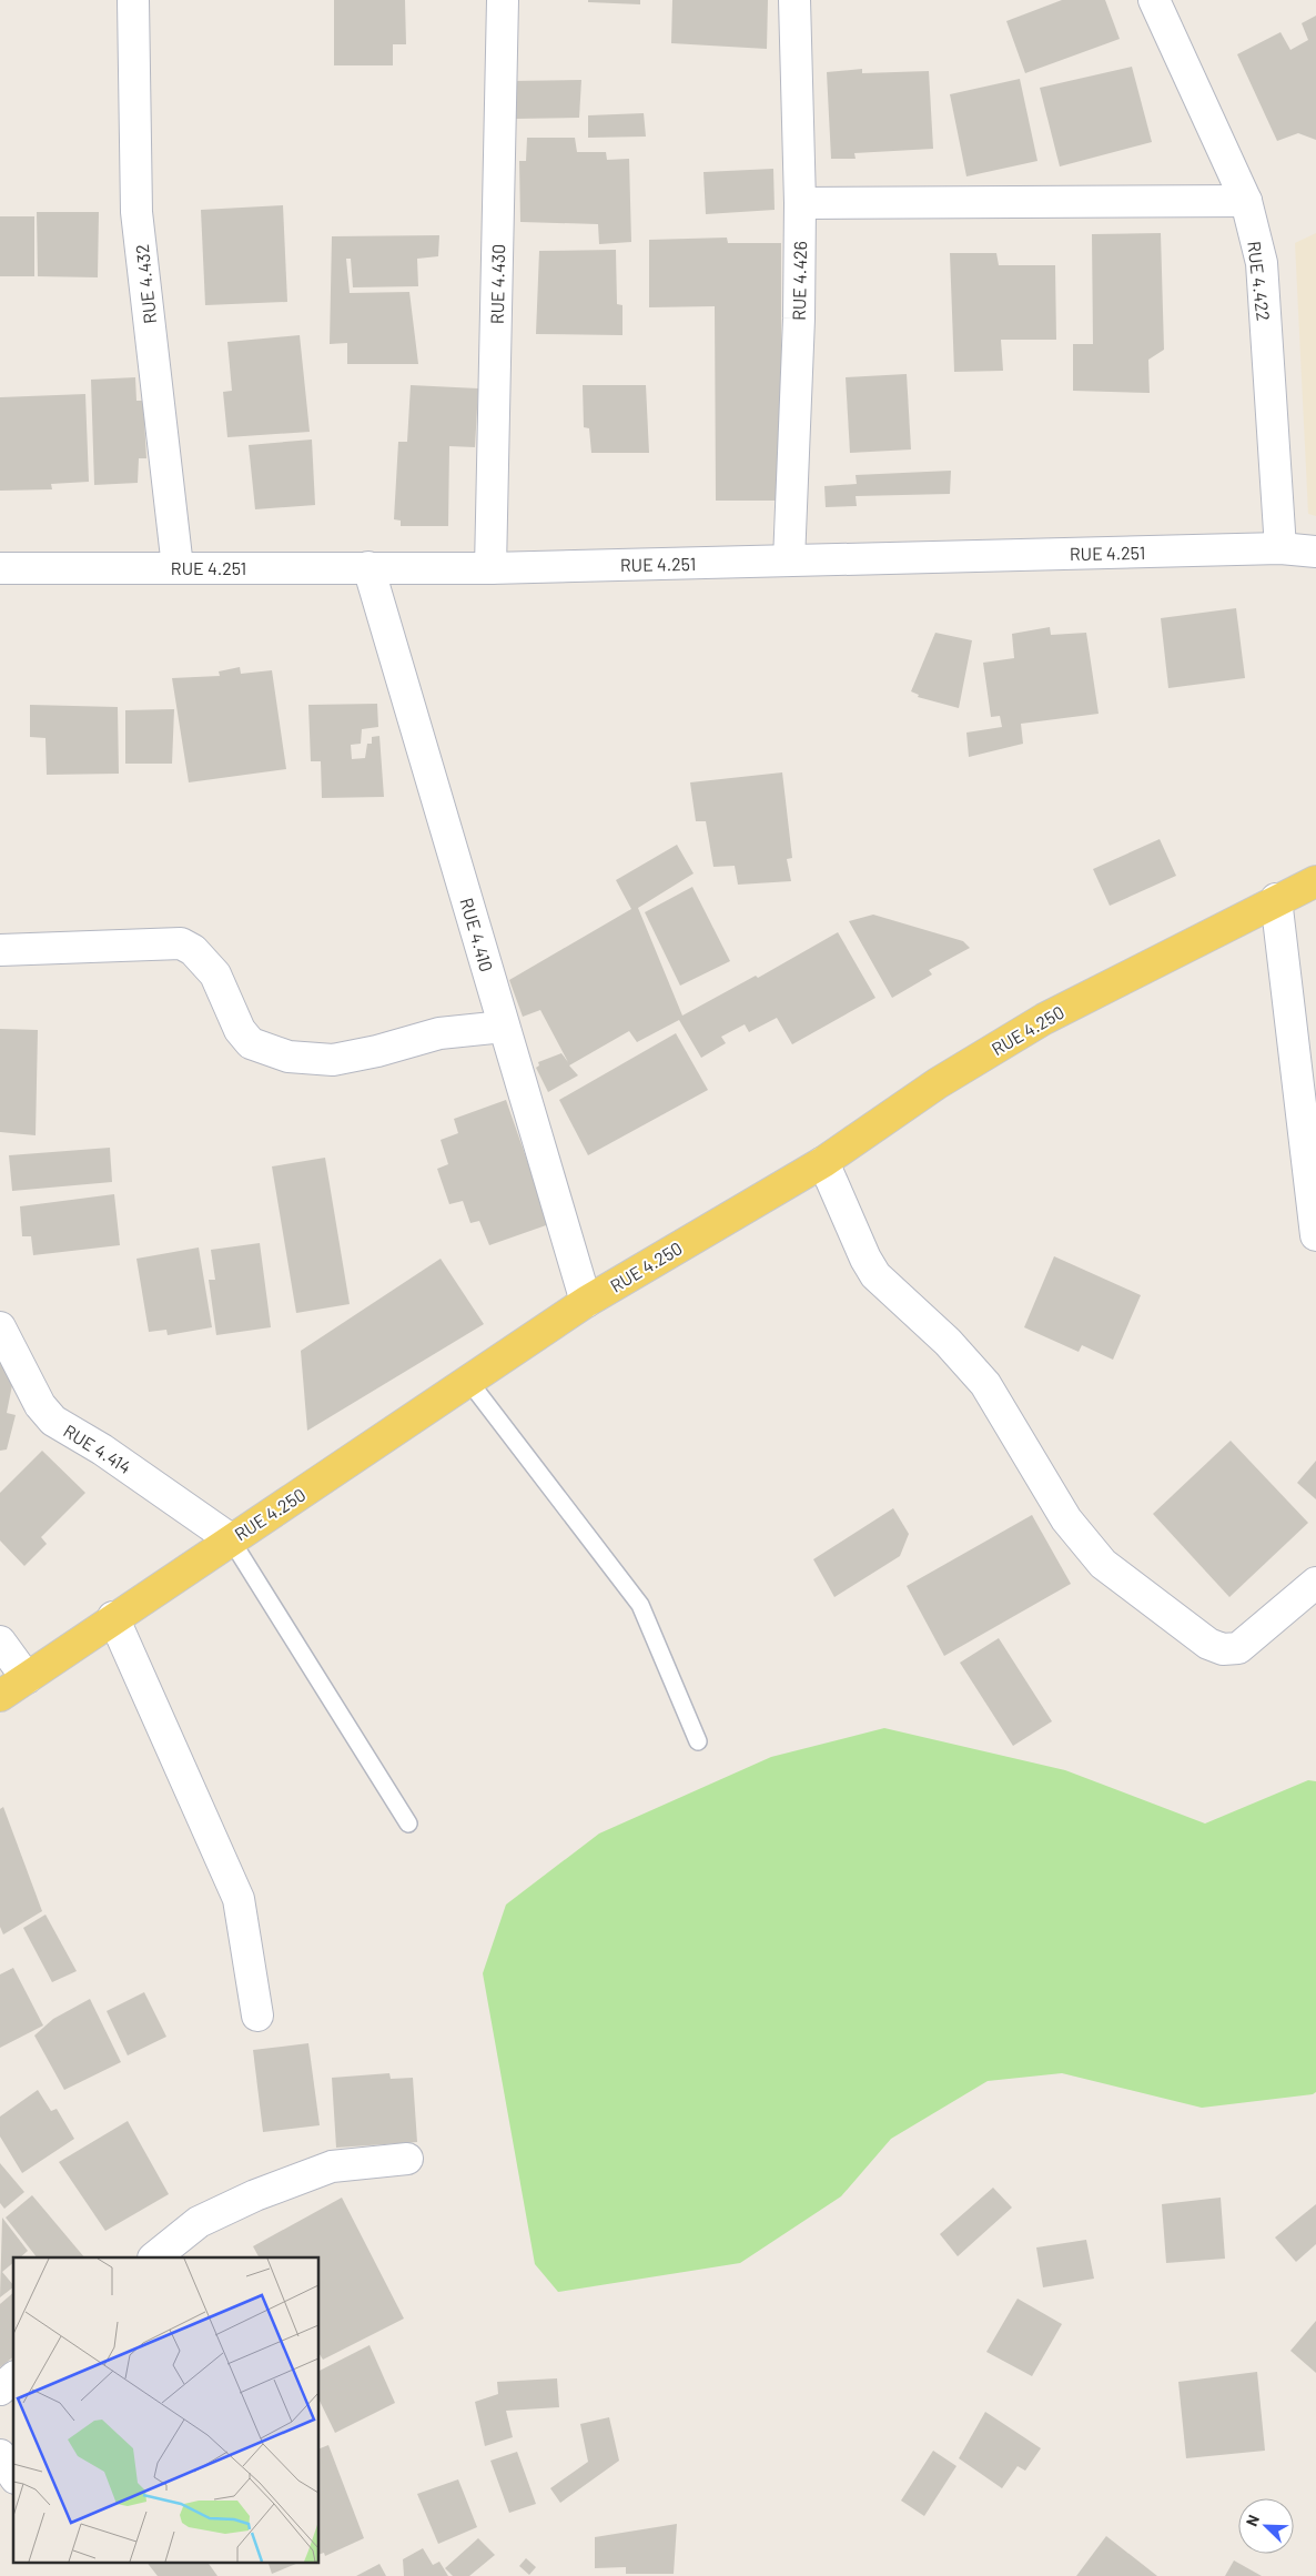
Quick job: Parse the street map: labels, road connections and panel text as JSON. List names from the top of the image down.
{
  "streets": {
    "main road": ["RUE 4.250"],
    "street": [
      "RUE 4.426",
      "RUE 4.422",
      "RUE 4.432",
      "RUE 4.430",
      "RUE 4.251",
      "RUE 4.410",
      "RUE 4.414"
    ]
  },
  "crossings": [
    ["RUE 4.426", "RUE 4.251"],
    ["RUE 4.422", "RUE 4.251"],
    ["RUE 4.432", "RUE 4.251"],
    ["RUE 4.430", "RUE 4.251"],
    ["RUE 4.251", "RUE 4.410"],
    ["RUE 4.410", "RUE 4.250"],
    ["RUE 4.250", "RUE 4.414"]
  ],
  "north": "top left"
}
